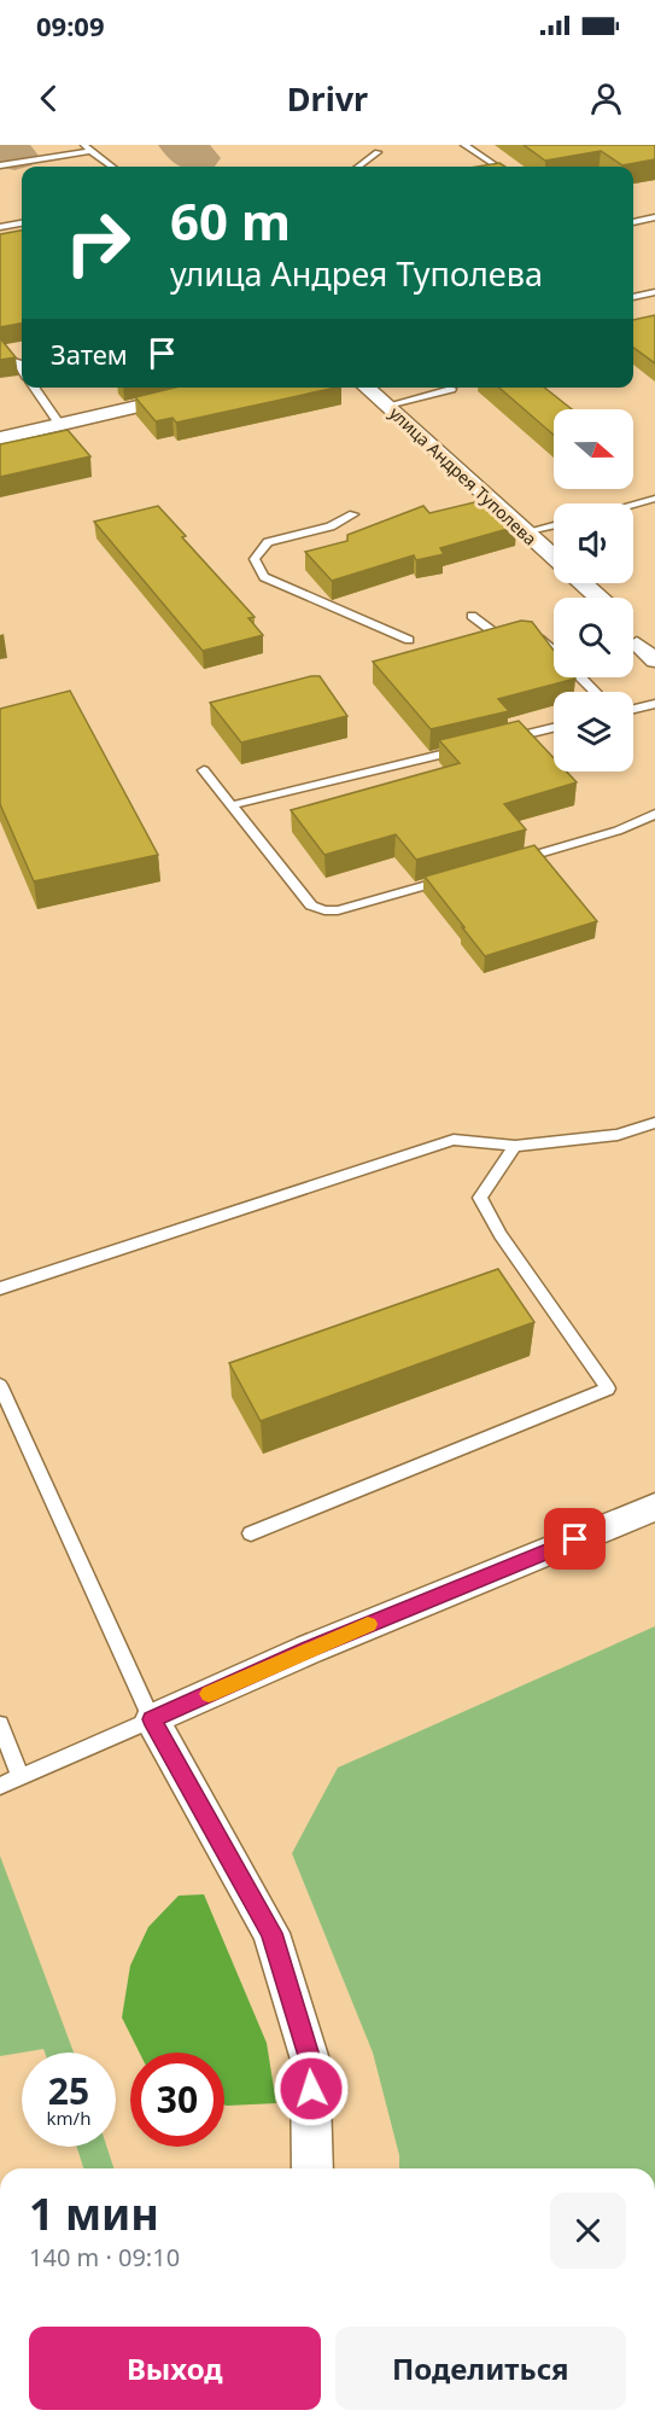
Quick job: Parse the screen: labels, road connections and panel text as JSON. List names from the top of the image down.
{
  "streets": {
    "street": ["улица Андрея Туполева"]
  },
  "north": "right",
  "page": {
    "status": "09:09",
    "header": "Drivr",
    "turn": ["60 m", "улица Андрея Туполева"],
    "then": "Затем",
    "speed": "25 km/h",
    "limit": "30",
    "heading": ["1 мин", "140 m · 09:10"],
    "buttons": ["Выход", "Поделиться"]
  }
}
